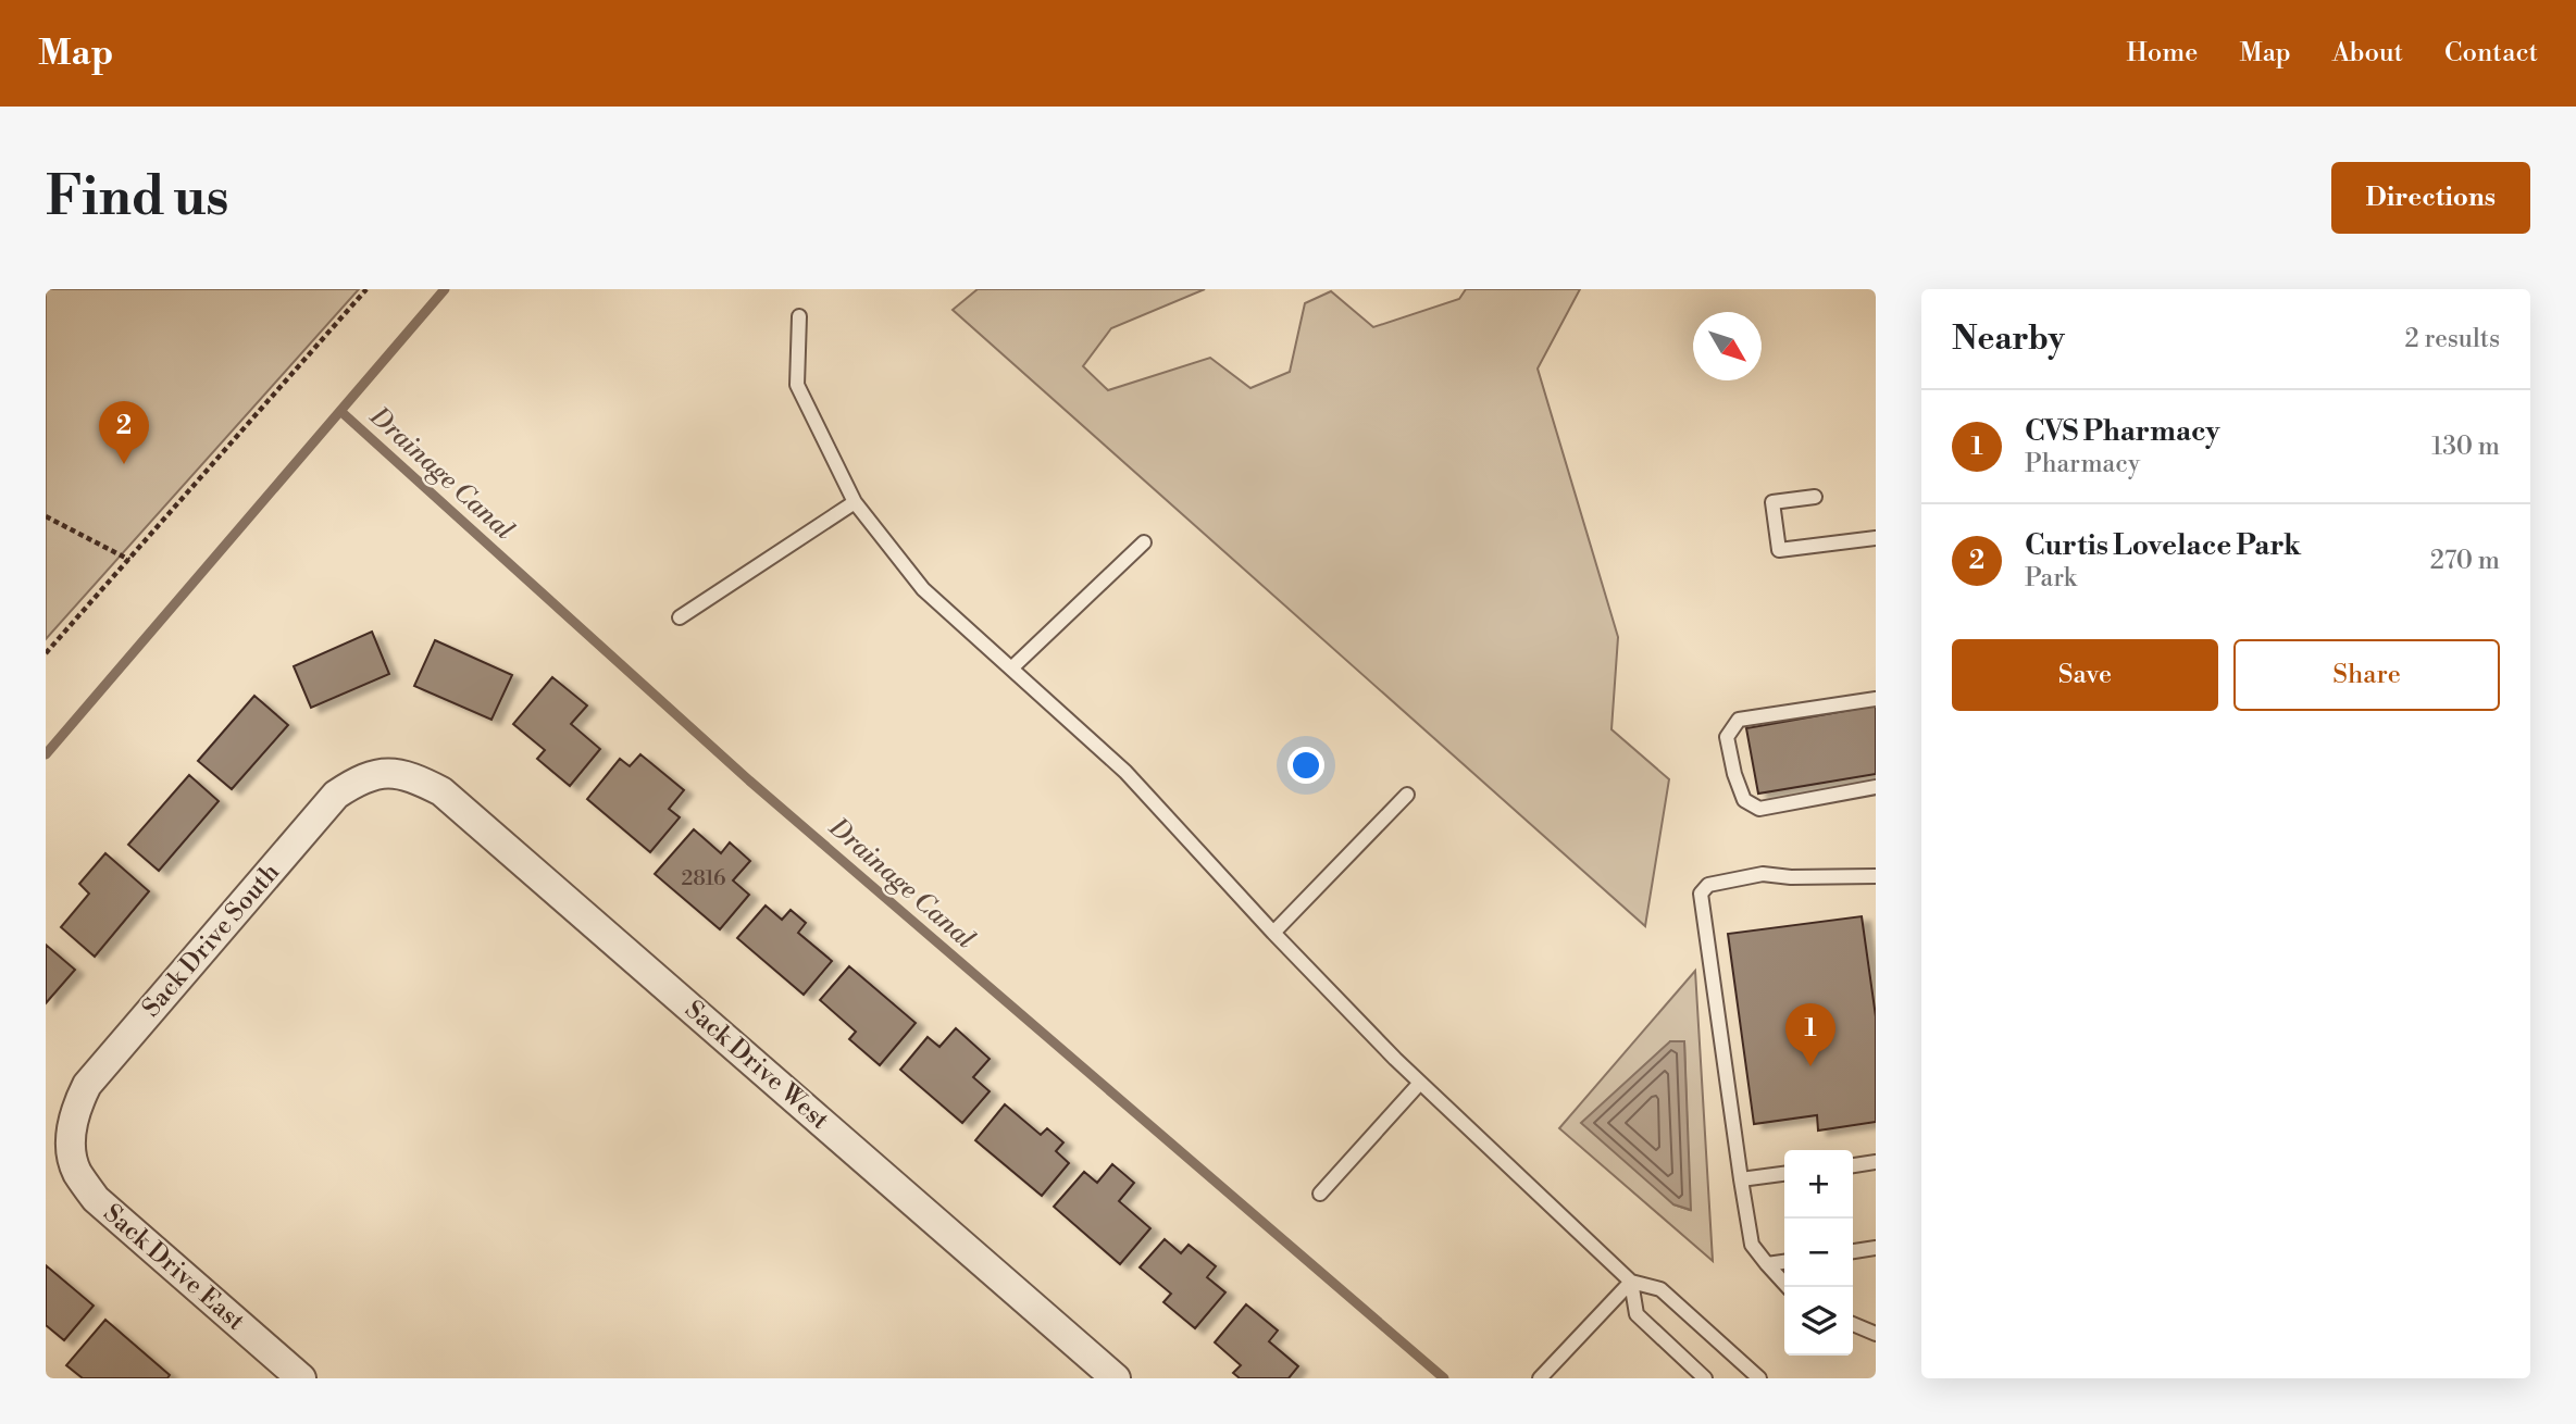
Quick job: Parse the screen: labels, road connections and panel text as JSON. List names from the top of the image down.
{
  "streets": {
    "street": ["Sack Drive South", "Sack Drive West", "Sack Drive East"]
  },
  "crossings": [
    ["Sack Drive South", "Sack Drive West"],
    ["Sack Drive South", "Sack Drive East"]
  ],
  "water": ["Drainage Canal"],
  "house_numbers": ["2816"],
  "north": "bottom right",
  "page": {
    "header": "Map",
    "nav": [
      "Home",
      "Map",
      "About",
      "Contact"
    ],
    "buttons": [
      "Directions",
      ["Save", "Share"]
    ],
    "title": "Find us",
    "heading": ["Nearby", "2 results"],
    "list": [
      {
        "mark": "1",
        "name": "CVS Pharmacy",
        "note": "Pharmacy",
        "value": "130 m"
      },
      {
        "mark": "2",
        "name": "Curtis Lovelace Park",
        "note": "Park",
        "value": "270 m"
      }
    ],
    "pins": ["2", "1"],
    "map_buttons": ["+", "−"]
  }
}
